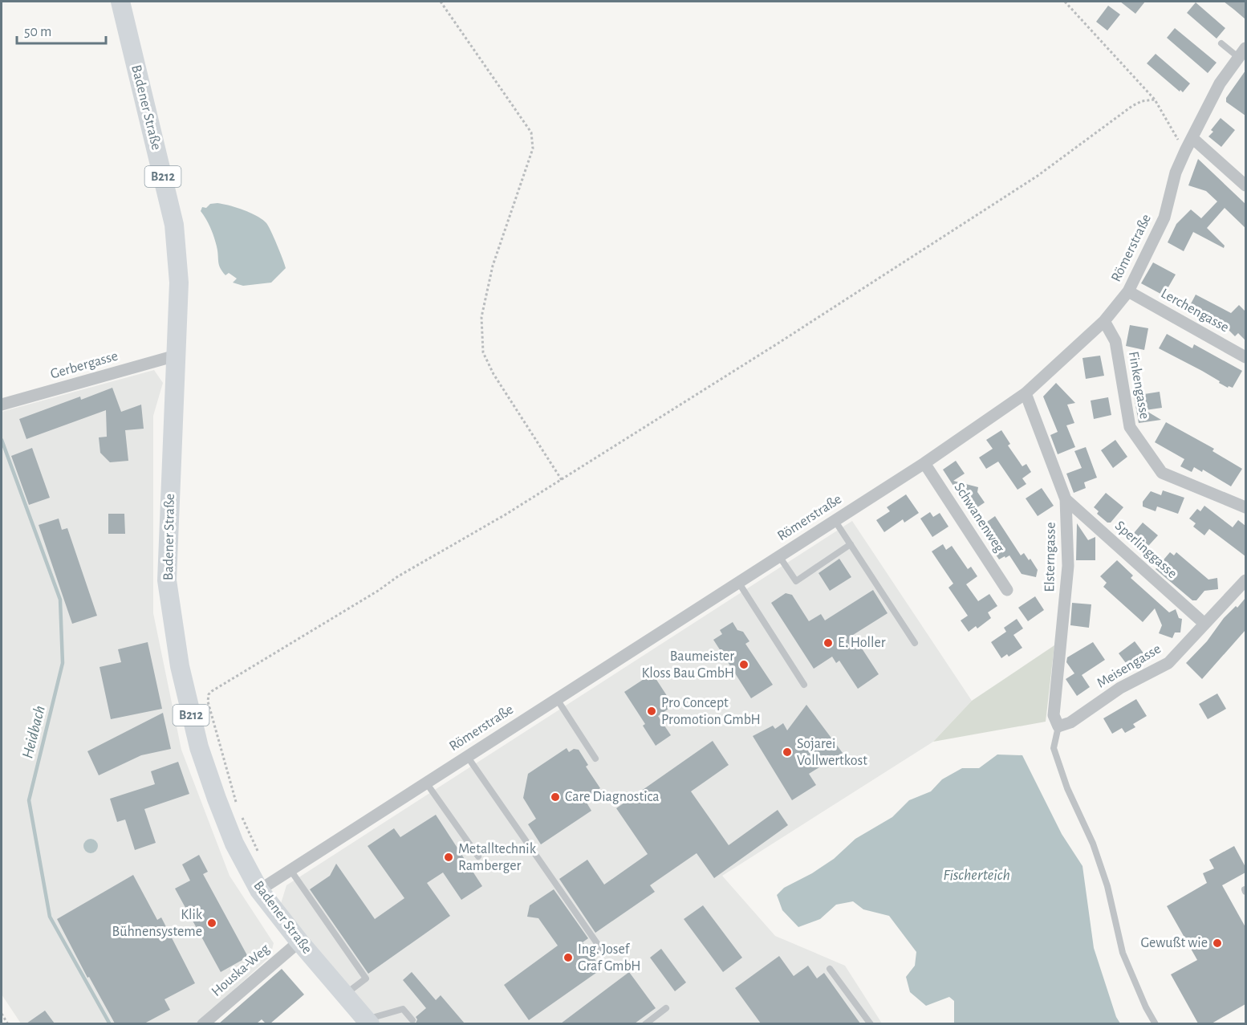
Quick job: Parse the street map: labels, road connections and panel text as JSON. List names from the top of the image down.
{
  "streets": {
    "main road": ["Badener Straße", "B212"],
    "street": [
      "Römerstraße",
      "Lerchengasse",
      "Gerbergasse",
      "Finkengasse",
      "Schwanenweg",
      "Sperlinggasse",
      "Elsterngasse",
      "Meisengasse",
      "Houska-Weg"
    ]
  },
  "crossings": [
    ["Badener Straße", "Römerstraße"],
    ["Badener Straße", "Gerbergasse"],
    ["Badener Straße", "Houska-Weg"],
    ["Römerstraße", "Lerchengasse"],
    ["Römerstraße", "Finkengasse"],
    ["Römerstraße", "Schwanenweg"],
    ["Römerstraße", "Elsterngasse"],
    ["Sperlinggasse", "Elsterngasse"],
    ["Sperlinggasse", "Meisengasse"],
    ["Elsterngasse", "Meisengasse"]
  ],
  "water": ["Heidbach", "Fischerteich"],
  "places": [
    "E. Holler",
    "Baumeister Kloss Bau GmbH",
    "Pro Concept Promotion GmbH",
    "Sojarei Vollwertkost",
    "Care Diagnostica",
    "Metalltechnik Ramberger",
    "Klik Bühnensysteme",
    "Gewußt wie",
    "Ing. Josef Graf GmbH"
  ],
  "scale_bar": "50 m"
}
